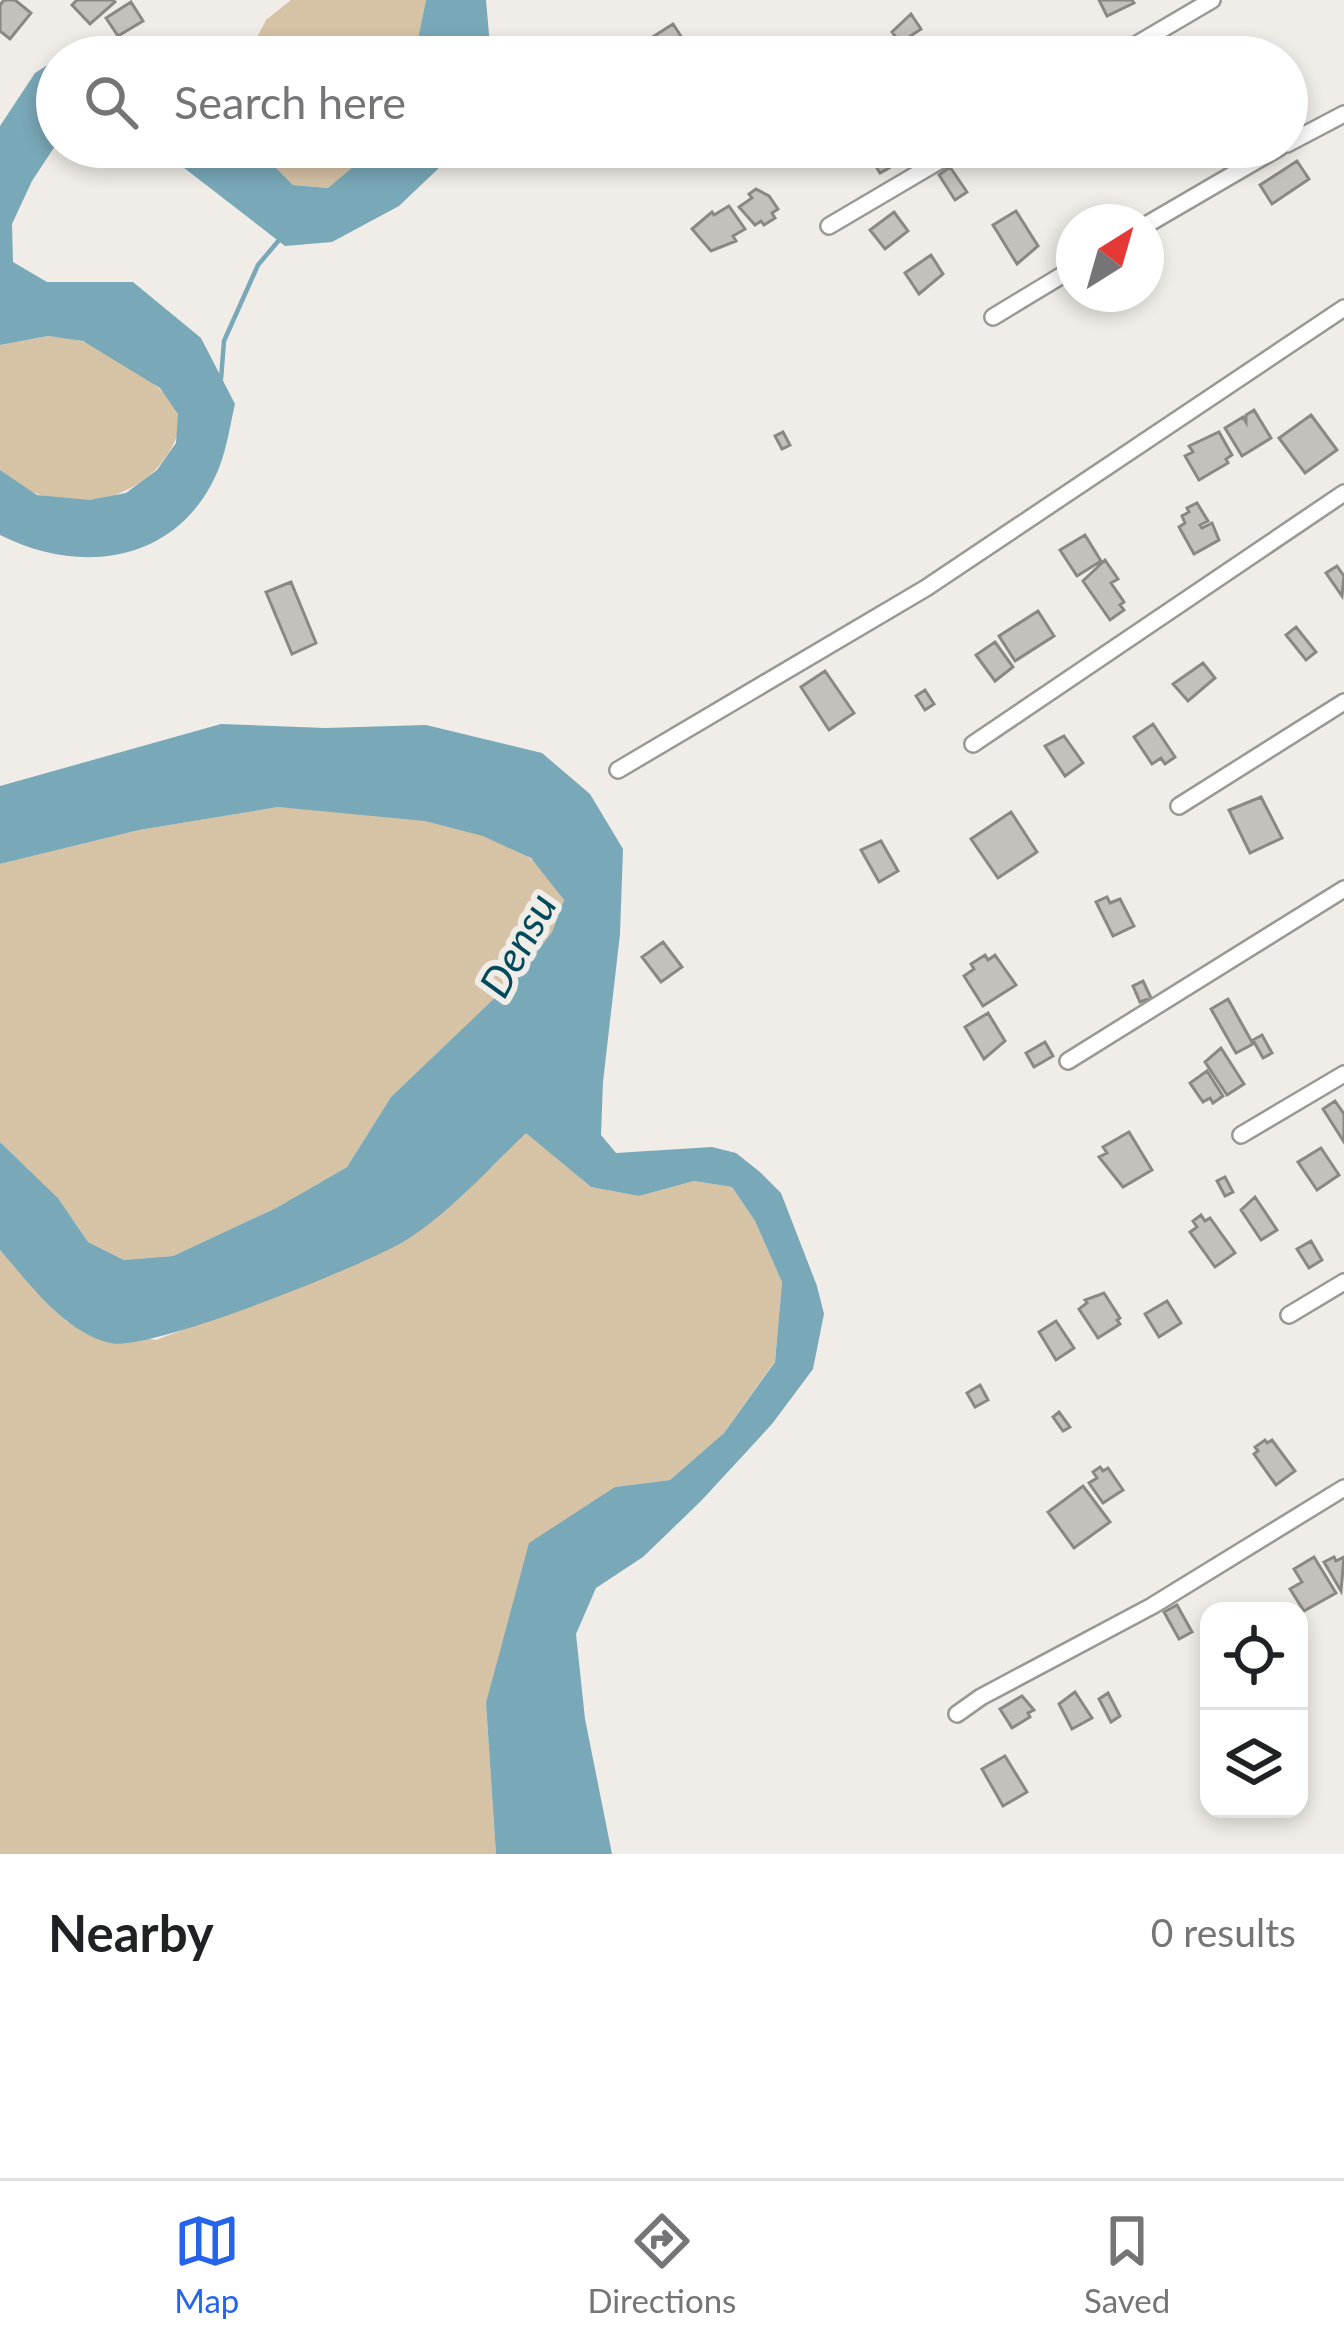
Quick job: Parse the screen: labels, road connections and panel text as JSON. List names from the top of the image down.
{
  "water": ["Densu"],
  "north": "top right",
  "page": {
    "search": "Search here",
    "heading": ["Nearby", "0 results"],
    "nav": ["Map", "Directions", "Saved"]
  }
}
